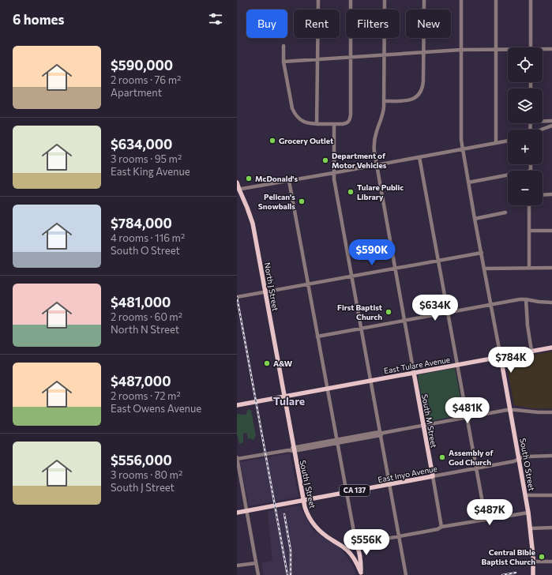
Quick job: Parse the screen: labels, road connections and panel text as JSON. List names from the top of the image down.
{
  "streets": {
    "main road": [
      "North J Street",
      "East Tulare Avenue",
      "South M Street",
      "South O Street",
      "East Inyo Avenue",
      "South J Street",
      "CA 137"
    ]
  },
  "crossings": [
    ["North J Street", "East Tulare Avenue"],
    ["North J Street", "South J Street"],
    ["East Tulare Avenue", "South M Street"],
    ["East Tulare Avenue", "South O Street"],
    ["East Tulare Avenue", "South J Street"],
    ["South M Street", "East Inyo Avenue"],
    ["South O Street", "East Inyo Avenue"],
    ["East Inyo Avenue", "South J Street"],
    ["East Inyo Avenue", "CA 137"],
    ["South J Street", "CA 137"]
  ],
  "districts": ["Tulare"],
  "places": [
    "Grocery Outlet",
    "Department of Motor Vehicles",
    "McDonald's",
    "Tulare Public Library",
    "Pelican's Snowballs",
    "First Baptist Church",
    "A&W",
    "Assembly of God Church",
    "Central Bible Baptist Church"
  ],
  "page": {
    "heading": "6 homes",
    "chip": [
      "Buy",
      "Rent",
      "Filters",
      "New"
    ],
    "list": [
      {
        "name": "$590,000",
        "note": "2 rooms · 76 m² · Apartment"
      },
      {
        "name": "$634,000",
        "note": "3 rooms · 95 m² · East King Avenue"
      },
      {
        "name": "$784,000",
        "note": "4 rooms · 116 m² · South O Street"
      },
      {
        "name": "$481,000",
        "note": "2 rooms · 60 m² · North N Street"
      },
      {
        "name": "$487,000",
        "note": "2 rooms · 72 m² · East Owens Avenue"
      },
      {
        "name": "$556,000",
        "note": "3 rooms · 80 m² · South J Street"
      }
    ],
    "map_buttons": ["+", "−"],
    "price": [
      "$590K",
      "$634K",
      "$784K",
      "$481K",
      "$487K",
      "$556K"
    ]
  }
}
